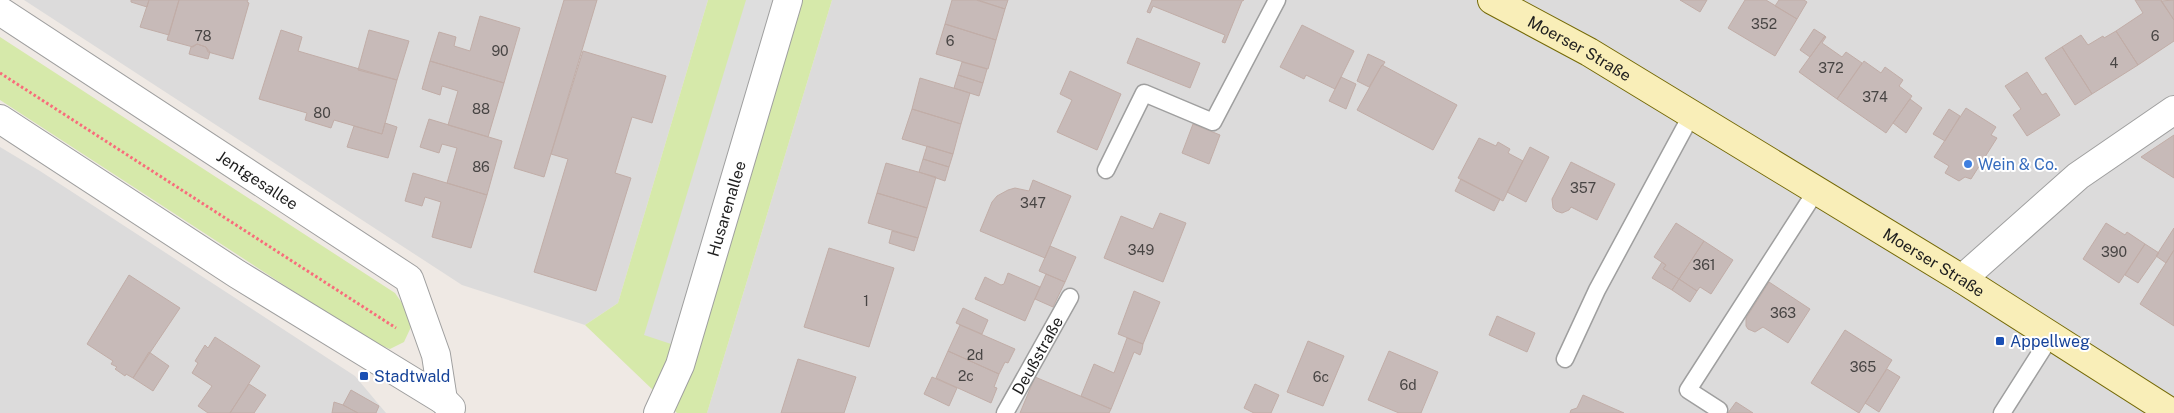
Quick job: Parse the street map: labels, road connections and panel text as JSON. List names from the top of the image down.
{
  "streets": {
    "main road": ["Moerser Straße"],
    "street": ["Jentgesallee", "Husarenallee"],
    "lane": ["Deußstraße"]
  },
  "places": {
    "other": ["Wein & Co."],
    "transit": ["Appellweg", "Stadtwald"]
  },
  "house_numbers": [
    "352",
    "78",
    "6",
    "6",
    "90",
    "4",
    "372",
    "374",
    "88",
    "80",
    "86",
    "357",
    "347",
    "349",
    "390",
    "361",
    "1",
    "363",
    "2d",
    "365",
    "2c",
    "6c",
    "6d"
  ]
}
